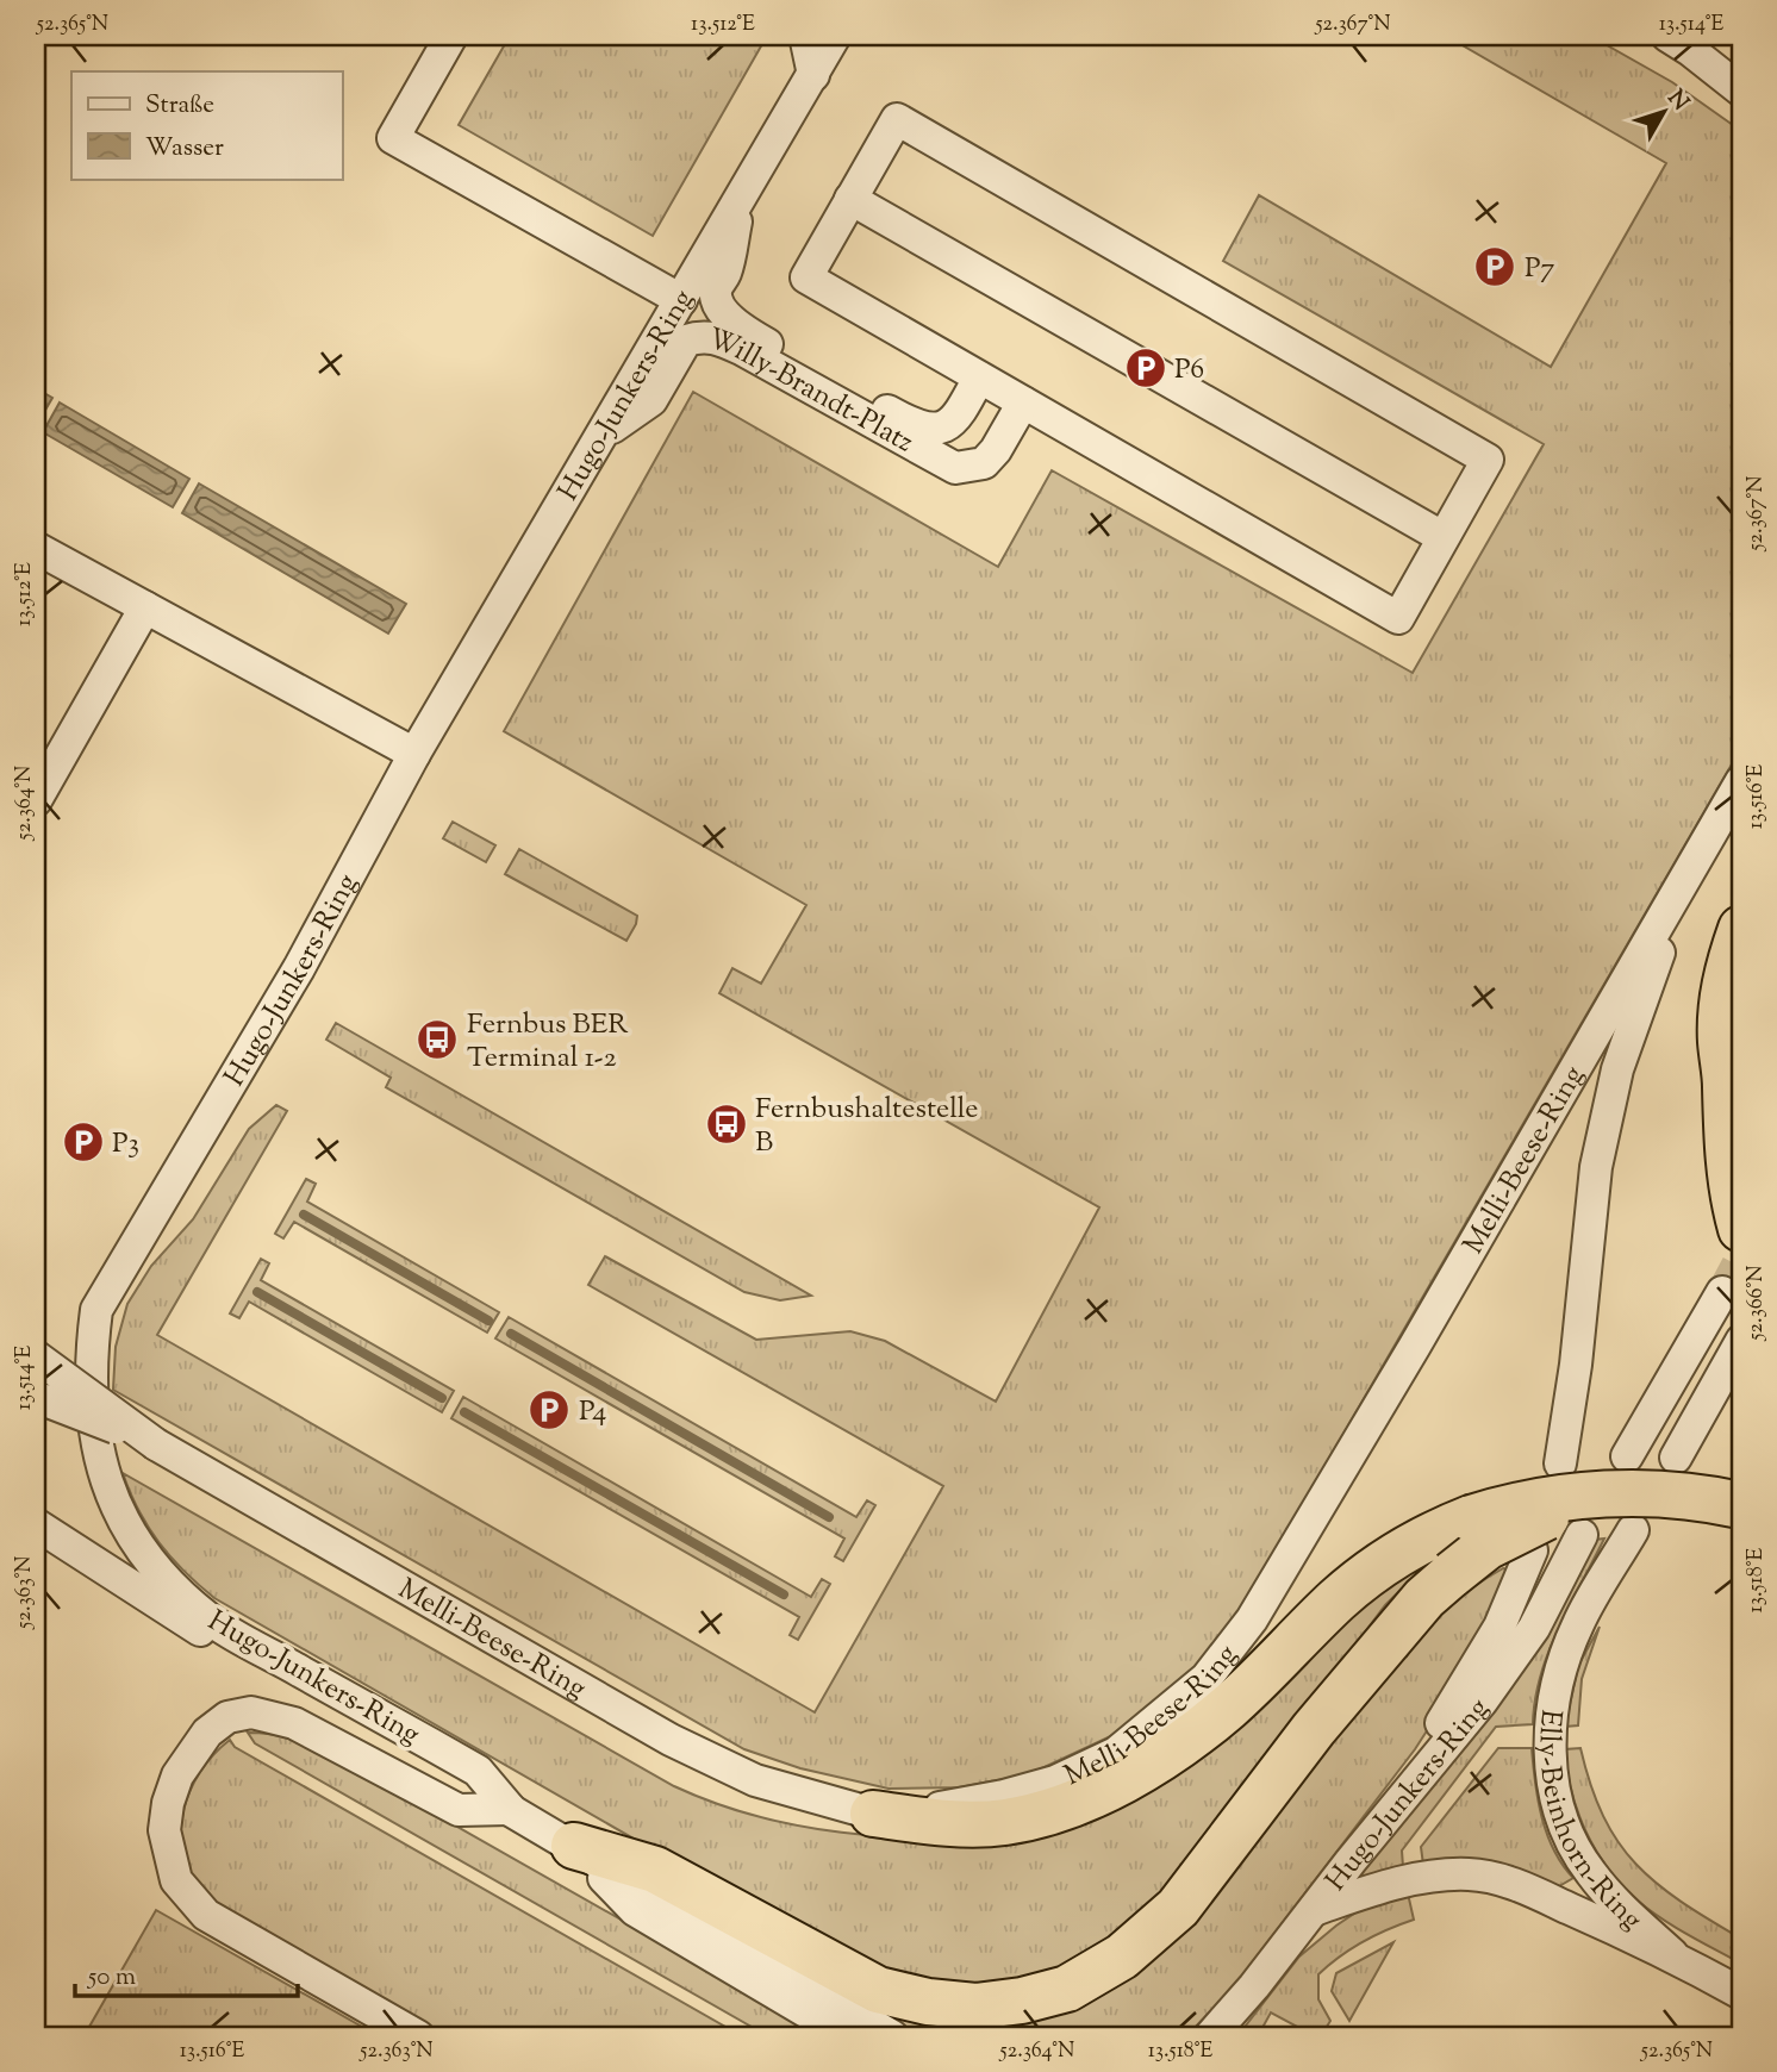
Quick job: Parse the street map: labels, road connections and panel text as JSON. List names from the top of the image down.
{
  "streets": {
    "street": [
      "Hugo-Junkers-Ring",
      "Willy-Brandt-Platz",
      "Melli-Beese-Ring",
      "Elly-Beinhorn-Ring"
    ]
  },
  "crossings": [
    ["Hugo-Junkers-Ring", "Willy-Brandt-Platz"],
    ["Hugo-Junkers-Ring", "Elly-Beinhorn-Ring"]
  ],
  "places": {
    "parking": [
      "P7",
      "P6",
      "P3",
      "P4"
    ],
    "bus stop": ["Fernbus BER Terminal 1-2", "Fernbushaltestelle B"]
  },
  "legend": ["Straße", "Wasser"],
  "scale_bar": "50 m",
  "north": "top right",
  "coordinates": [
    "52.365°N",
    "13.512°E",
    "52.367°N",
    "13.514°E",
    "13.516°E",
    "52.364°N",
    "52.366°N",
    "13.518°E",
    "52.363°N"
  ]
}
